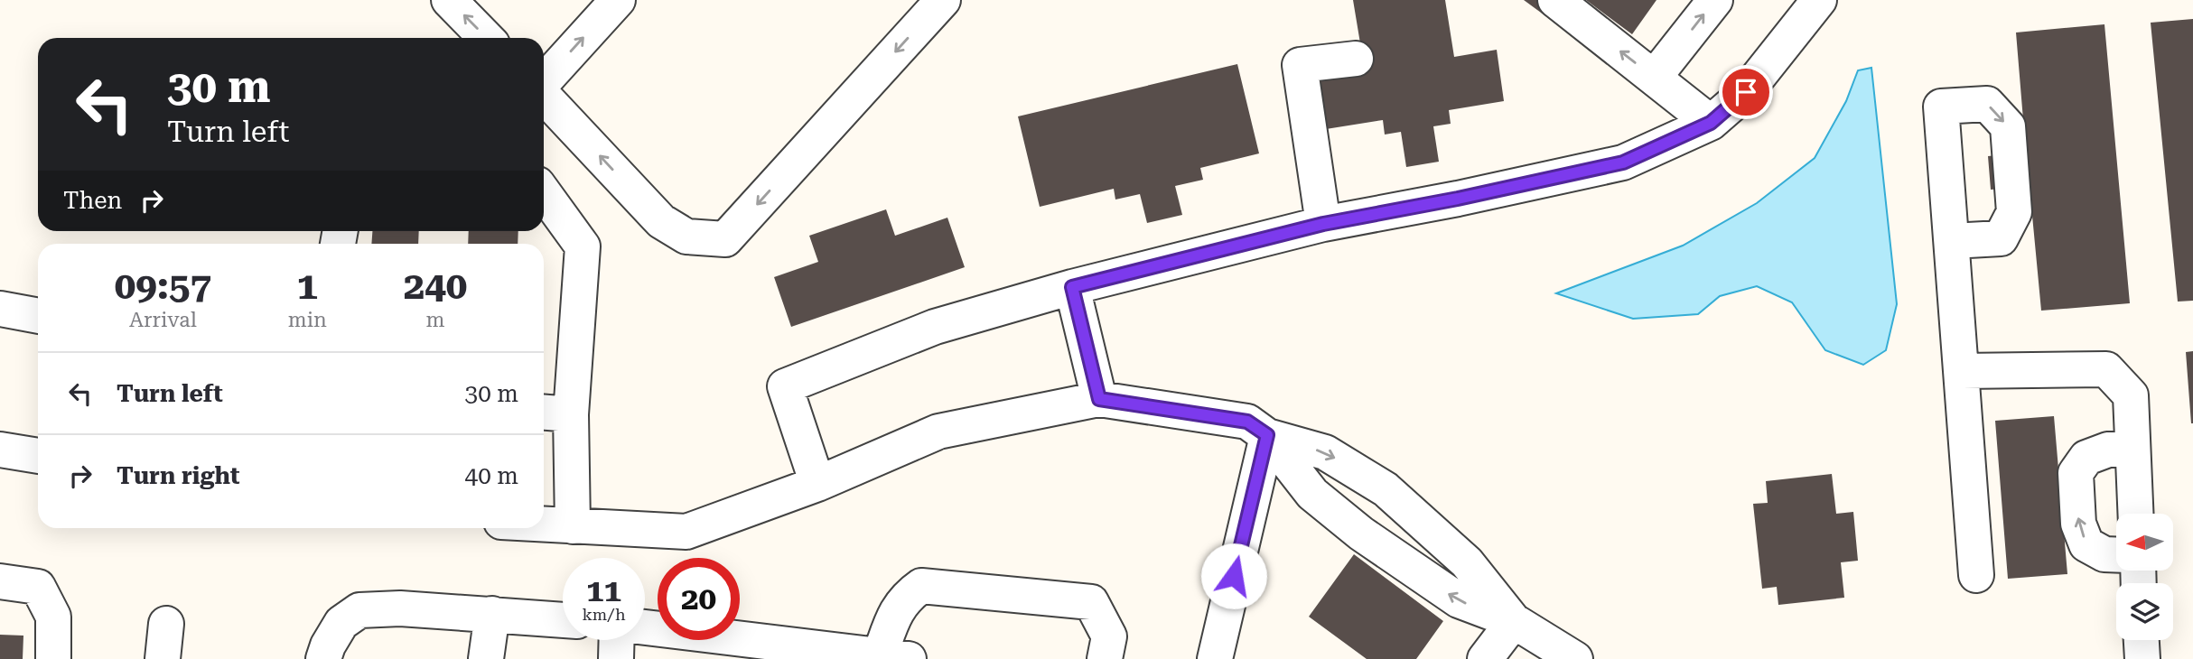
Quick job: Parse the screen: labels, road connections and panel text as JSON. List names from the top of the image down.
{
  "north": "left",
  "page": {
    "turn": ["30 m", "Turn left"],
    "then": "Then",
    "eta": [
      "09:57",
      "Arrival",
      "1",
      "min",
      "240",
      "m"
    ],
    "list": [
      {
        "name": "Turn left",
        "value": "30 m"
      },
      {
        "name": "Turn right",
        "value": "40 m"
      }
    ],
    "speed": "11 km/h",
    "limit": "20"
  }
}
